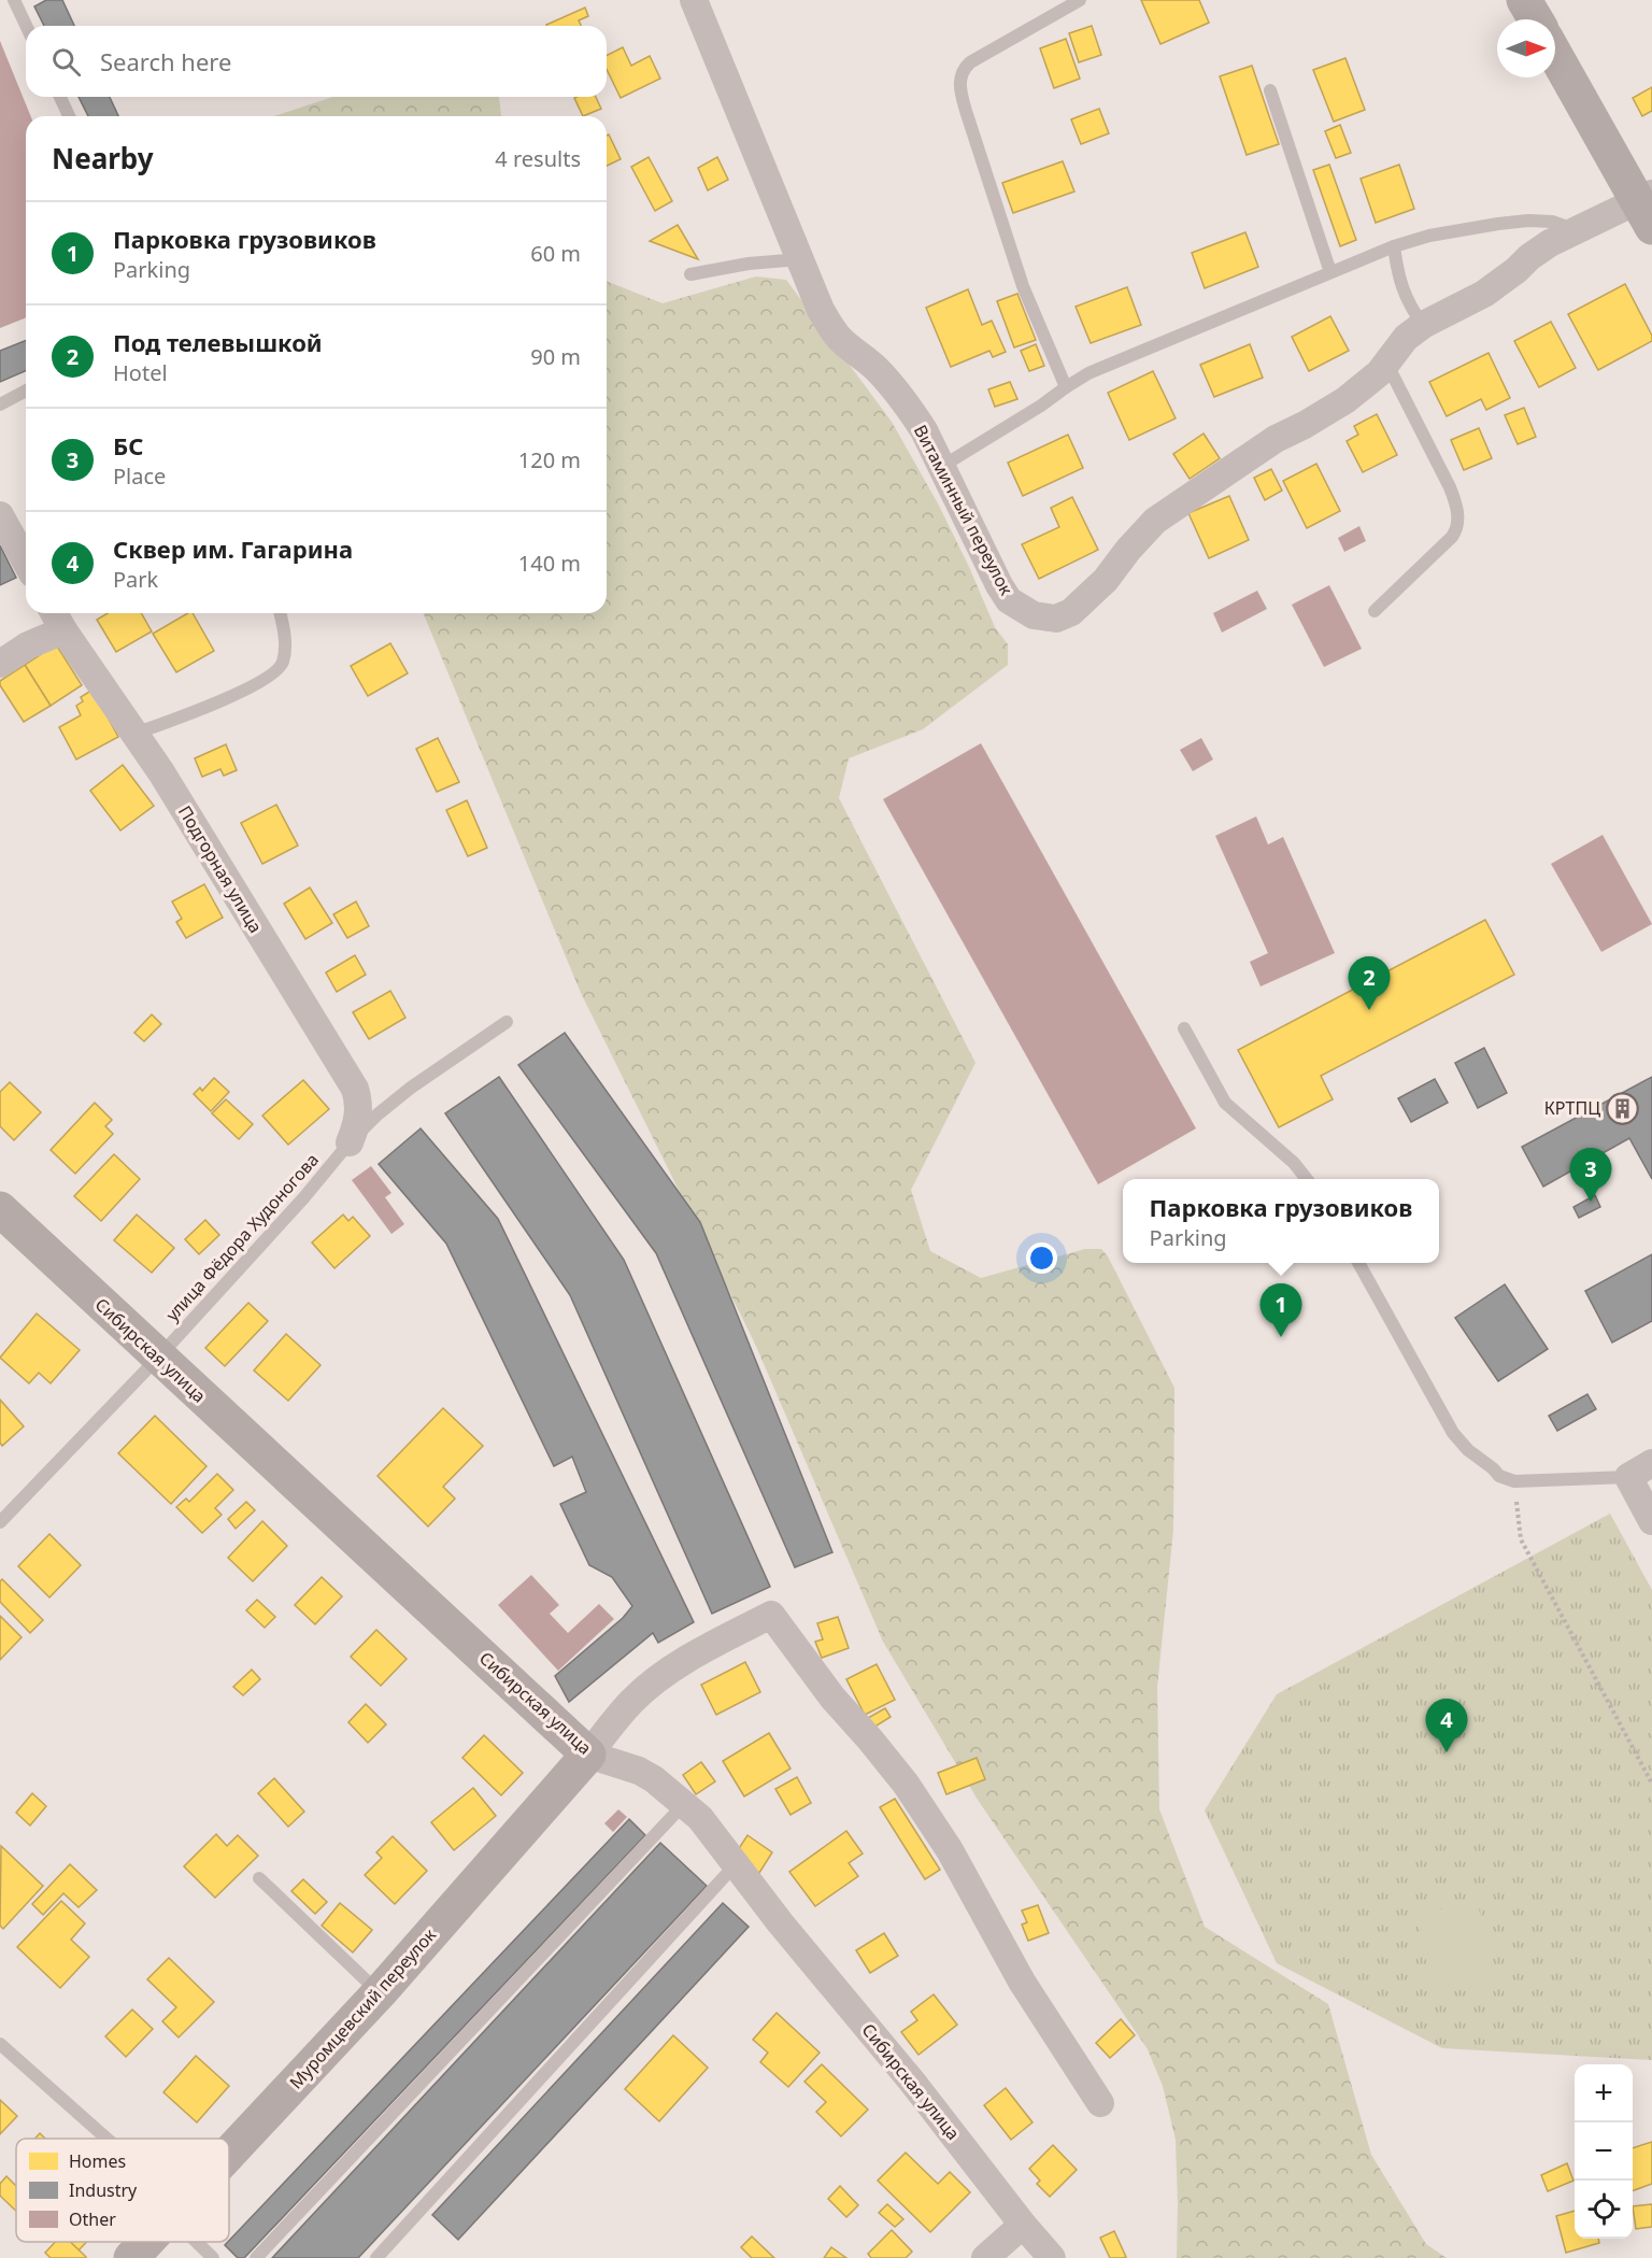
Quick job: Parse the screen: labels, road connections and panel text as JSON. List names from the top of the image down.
{
  "streets": {
    "street": [
      "Витаминный переулок",
      "Подгорная улица",
      "Сибирская улица",
      "Муромцевский переулок"
    ],
    "lane": ["улица Фёдора Худоногова"]
  },
  "crossings": [
    ["Подгорная улица", "улица Фёдора Худоногова"],
    ["улица Фёдора Худоногова", "Сибирская улица"],
    ["Сибирская улица", "Муромцевский переулок"]
  ],
  "places": {
    "building": ["КРТПЦ"]
  },
  "legend": ["Homes", "Industry", "Other"],
  "north": "right",
  "page": {
    "search": "Search here",
    "heading": ["Nearby", "4 results"],
    "list": [
      {
        "mark": "1",
        "name": "Парковка грузовиков",
        "note": "Parking",
        "value": "60 m"
      },
      {
        "mark": "2",
        "name": "Под телевышкой",
        "note": "Hotel",
        "value": "90 m"
      },
      {
        "mark": "3",
        "name": "БС",
        "note": "Place",
        "value": "120 m"
      },
      {
        "mark": "4",
        "name": "Сквер им. Гагарина",
        "note": "Park",
        "value": "140 m"
      }
    ],
    "pins": [
      "2",
      "3",
      "1",
      "4"
    ],
    "popup": ["Парковка грузовиков", "Parking"],
    "map_buttons": ["+", "−"]
  }
}
